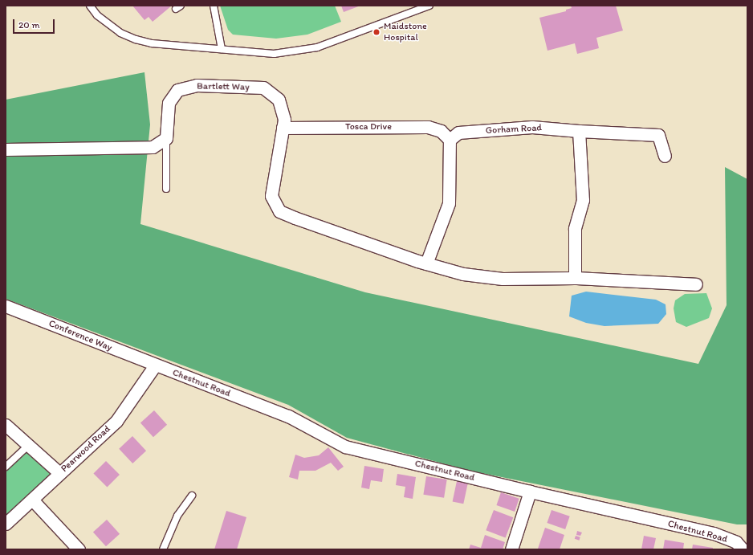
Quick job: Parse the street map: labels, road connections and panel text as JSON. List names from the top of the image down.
{
  "streets": {
    "street": [
      "Bartlett Way",
      "Tosca Drive",
      "Gorham Road",
      "Conference Way",
      "Chestnut Road",
      "Pearwood Road"
    ]
  },
  "crossings": [
    ["Bartlett Way", "Tosca Drive"],
    ["Tosca Drive", "Gorham Road"],
    ["Conference Way", "Chestnut Road"],
    ["Conference Way", "Pearwood Road"],
    ["Chestnut Road", "Pearwood Road"]
  ],
  "places": ["Maidstone Hospital"],
  "scale_bar": "20 m"
}
